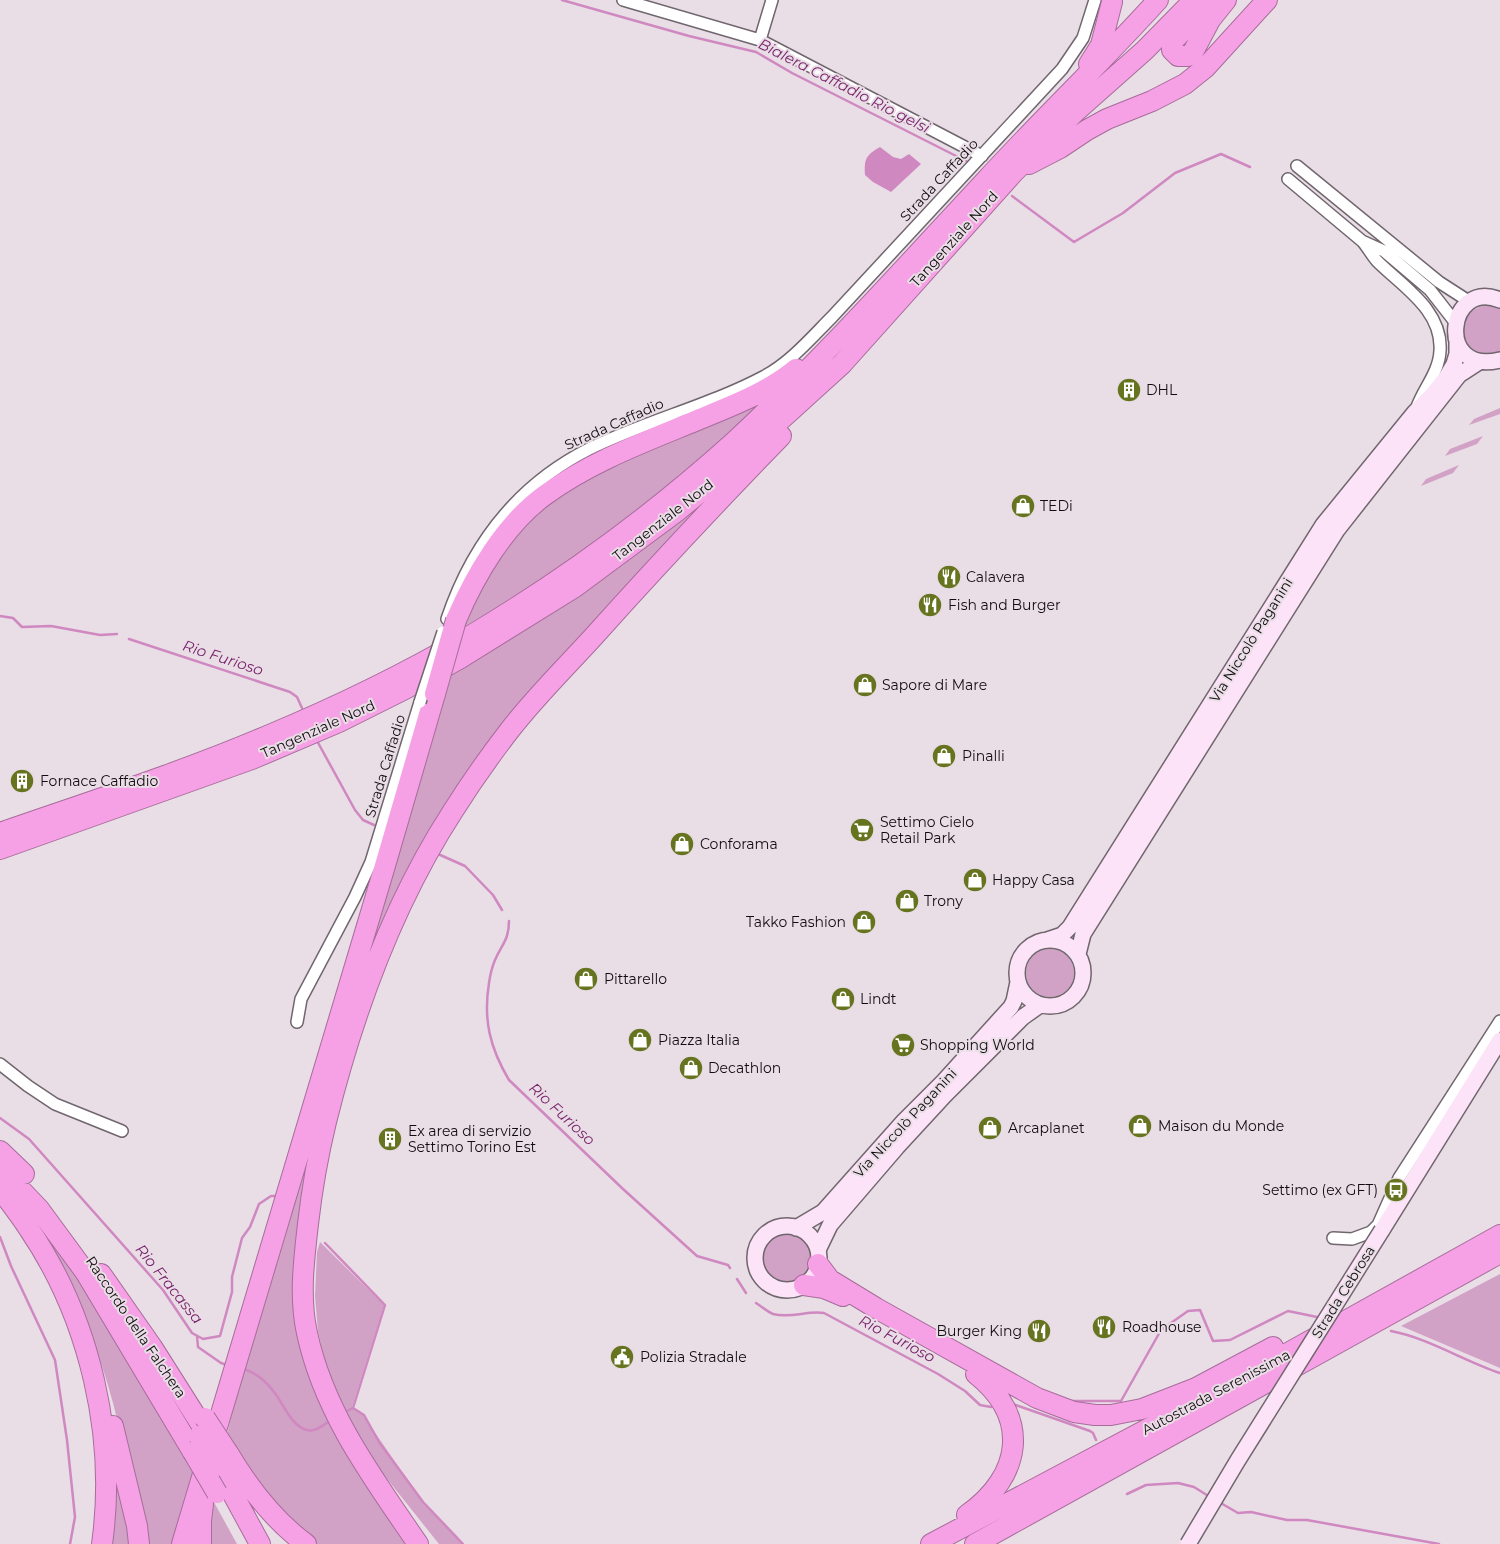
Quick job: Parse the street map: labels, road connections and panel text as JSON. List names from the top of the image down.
{
  "streets": {
    "highway": ["Tangenziale Nord", "Raccordo della Falchera", "Autostrada Serenissima"],
    "street": ["Strada Caffadio", "Via Niccolò Paganini", "Strada Cebrosa"]
  },
  "water": ["Bialera Caffadio Rio gelsi", "Rio Furioso", "Rio Fracassa"],
  "places": {
    "building": ["DHL", "Fornace Caffadio", "Ex area di servizio Settimo Torino Est"],
    "shop": [
      "TEDi",
      "Sapore di Mare",
      "Pinalli",
      "Conforama",
      "Happy Casa",
      "Trony",
      "Takko Fashion",
      "Pittarello",
      "Lindt",
      "Piazza Italia",
      "Decathlon",
      "Maison du Monde",
      "Arcaplanet"
    ],
    "restaurant": [
      "Calavera",
      "Fish and Burger",
      "Roadhouse",
      "Burger King"
    ],
    "supermarket": ["Settimo Cielo Retail Park", "Shopping World"],
    "bus stop": ["Settimo (ex GFT)"],
    "public building": ["Polizia Stradale"]
  }
}
